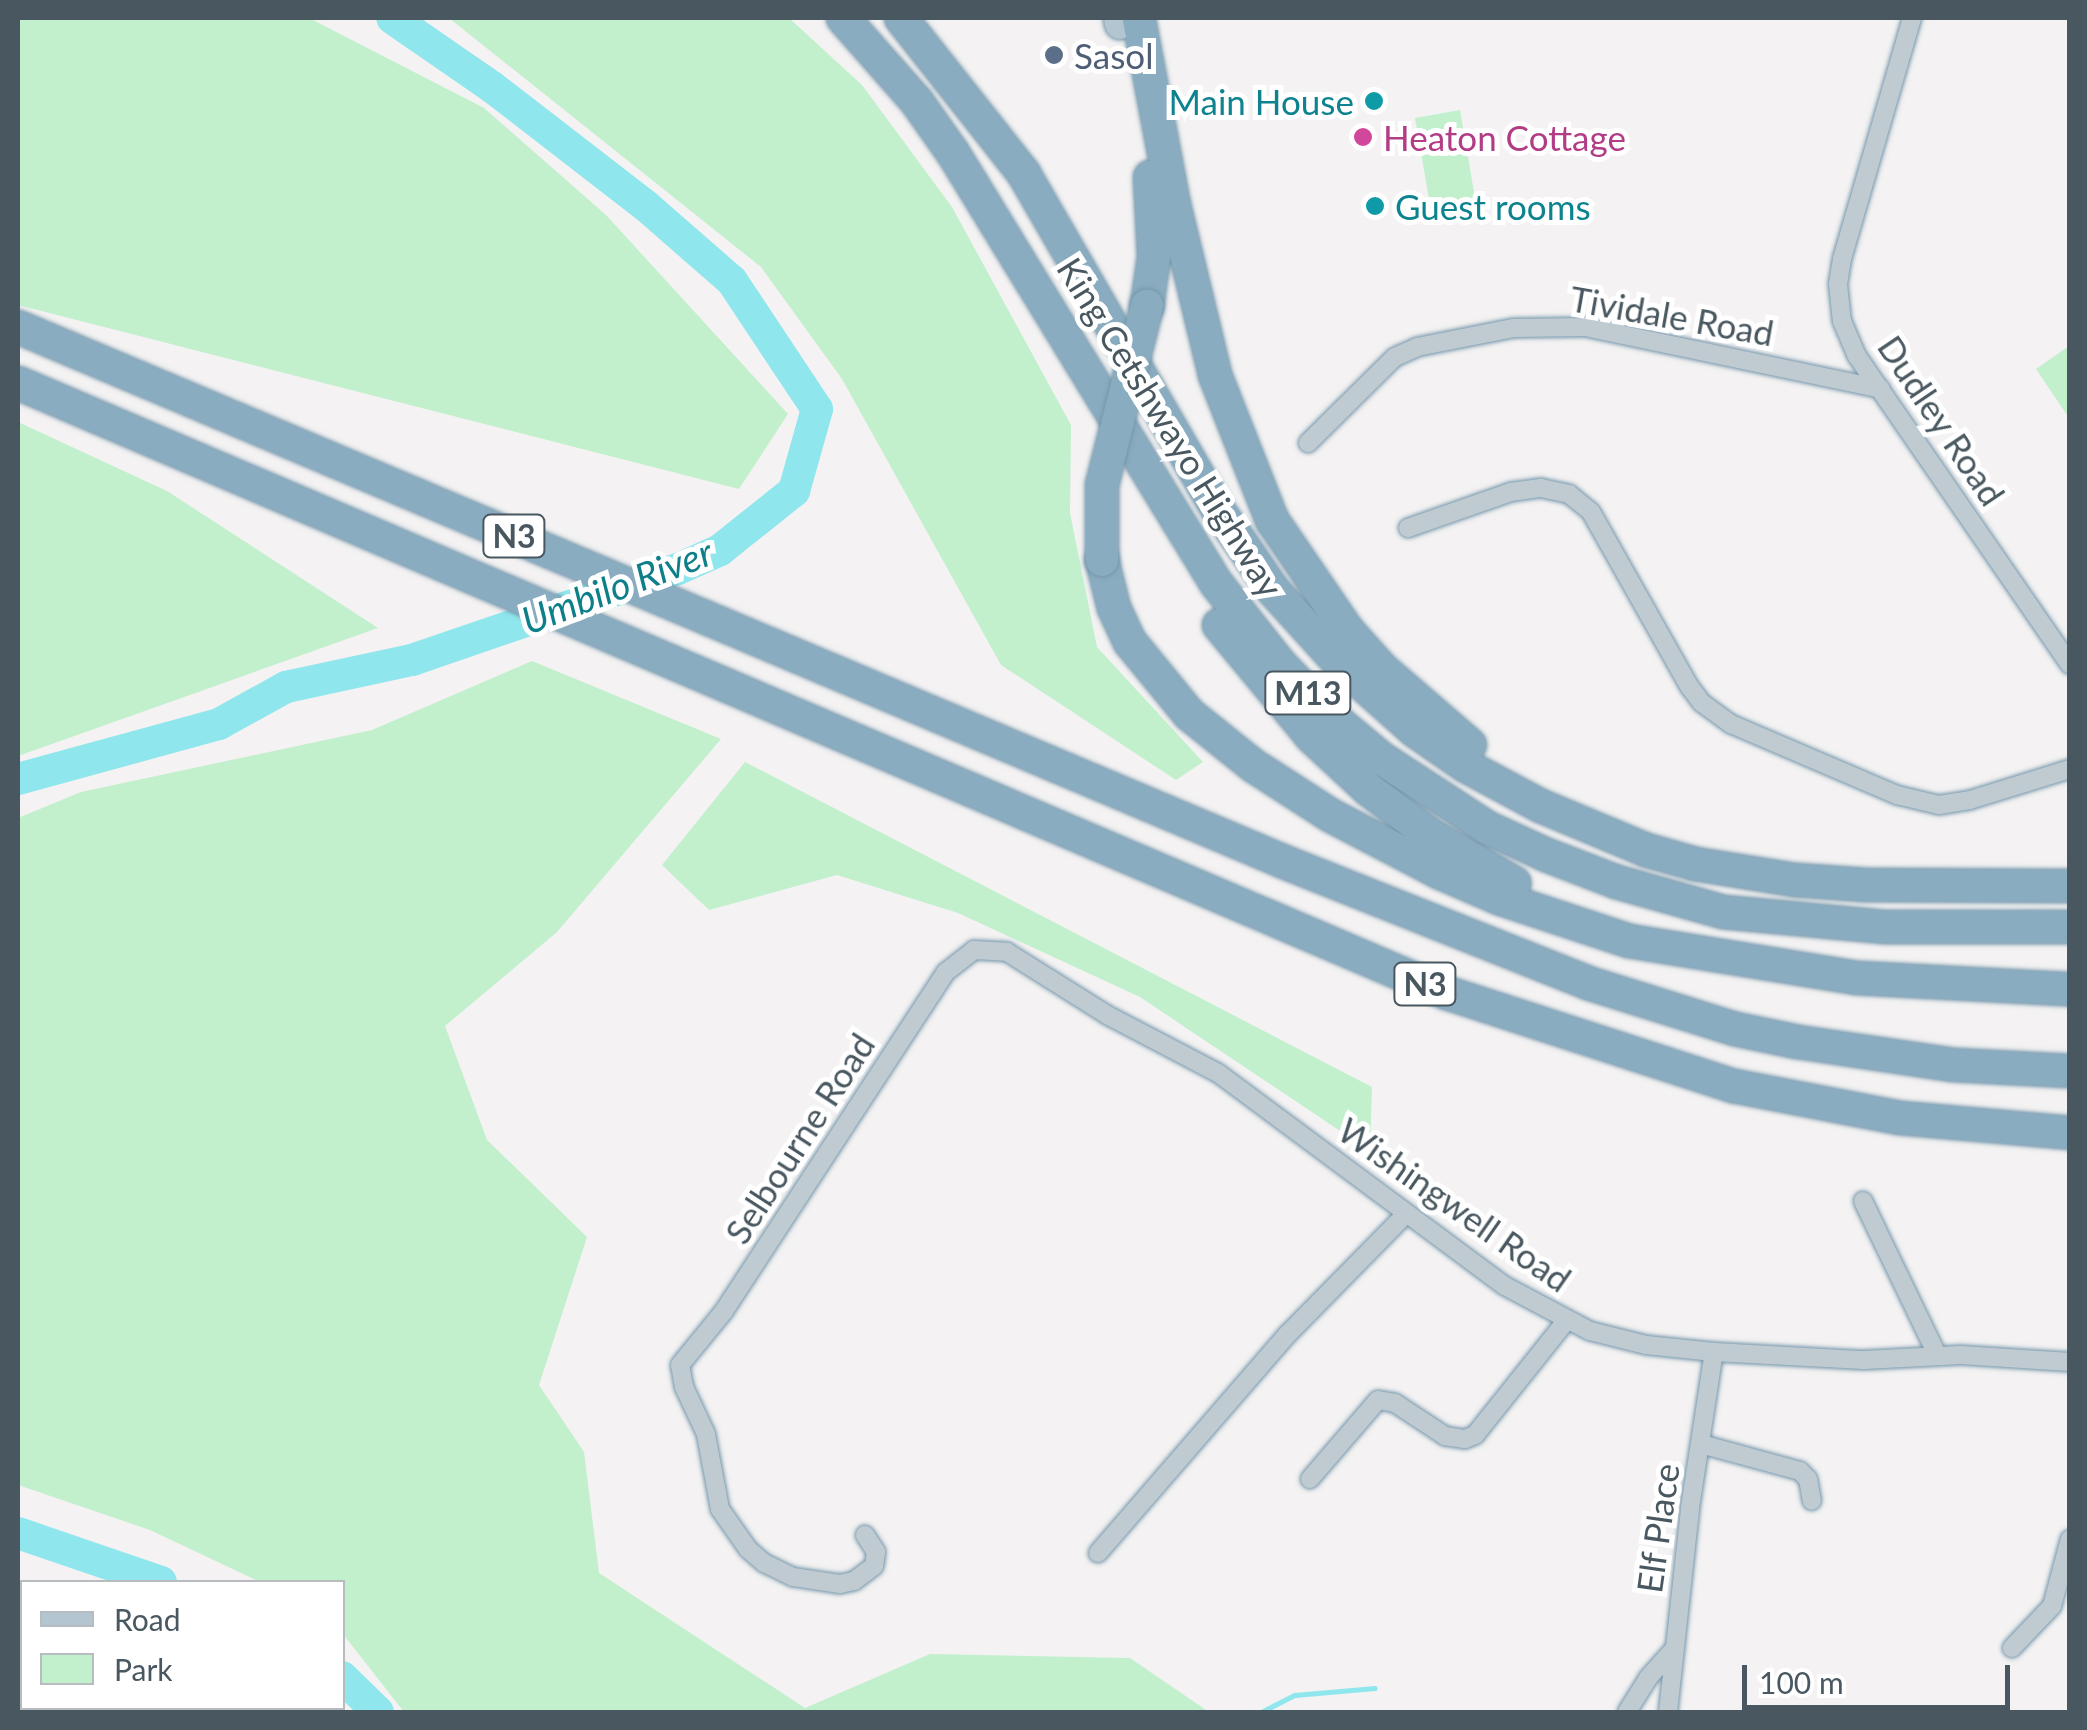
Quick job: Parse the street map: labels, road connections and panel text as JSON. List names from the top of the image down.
{
  "streets": {
    "highway": ["King Cetshwayo Highway", "N3", "M13"],
    "street": [
      "Tividale Road",
      "Dudley Road",
      "Selbourne Road",
      "Wishingwell Road",
      "Elf Place"
    ]
  },
  "crossings": [
    ["Tividale Road", "Dudley Road"],
    ["Selbourne Road", "Wishingwell Road"],
    ["Wishingwell Road", "Elf Place"]
  ],
  "water": ["Umbilo River"],
  "places": [
    "Sasol",
    "Main House",
    "Heaton Cottage",
    "Guest rooms"
  ],
  "legend": ["Road", "Park"],
  "scale_bar": "100 m"
}
